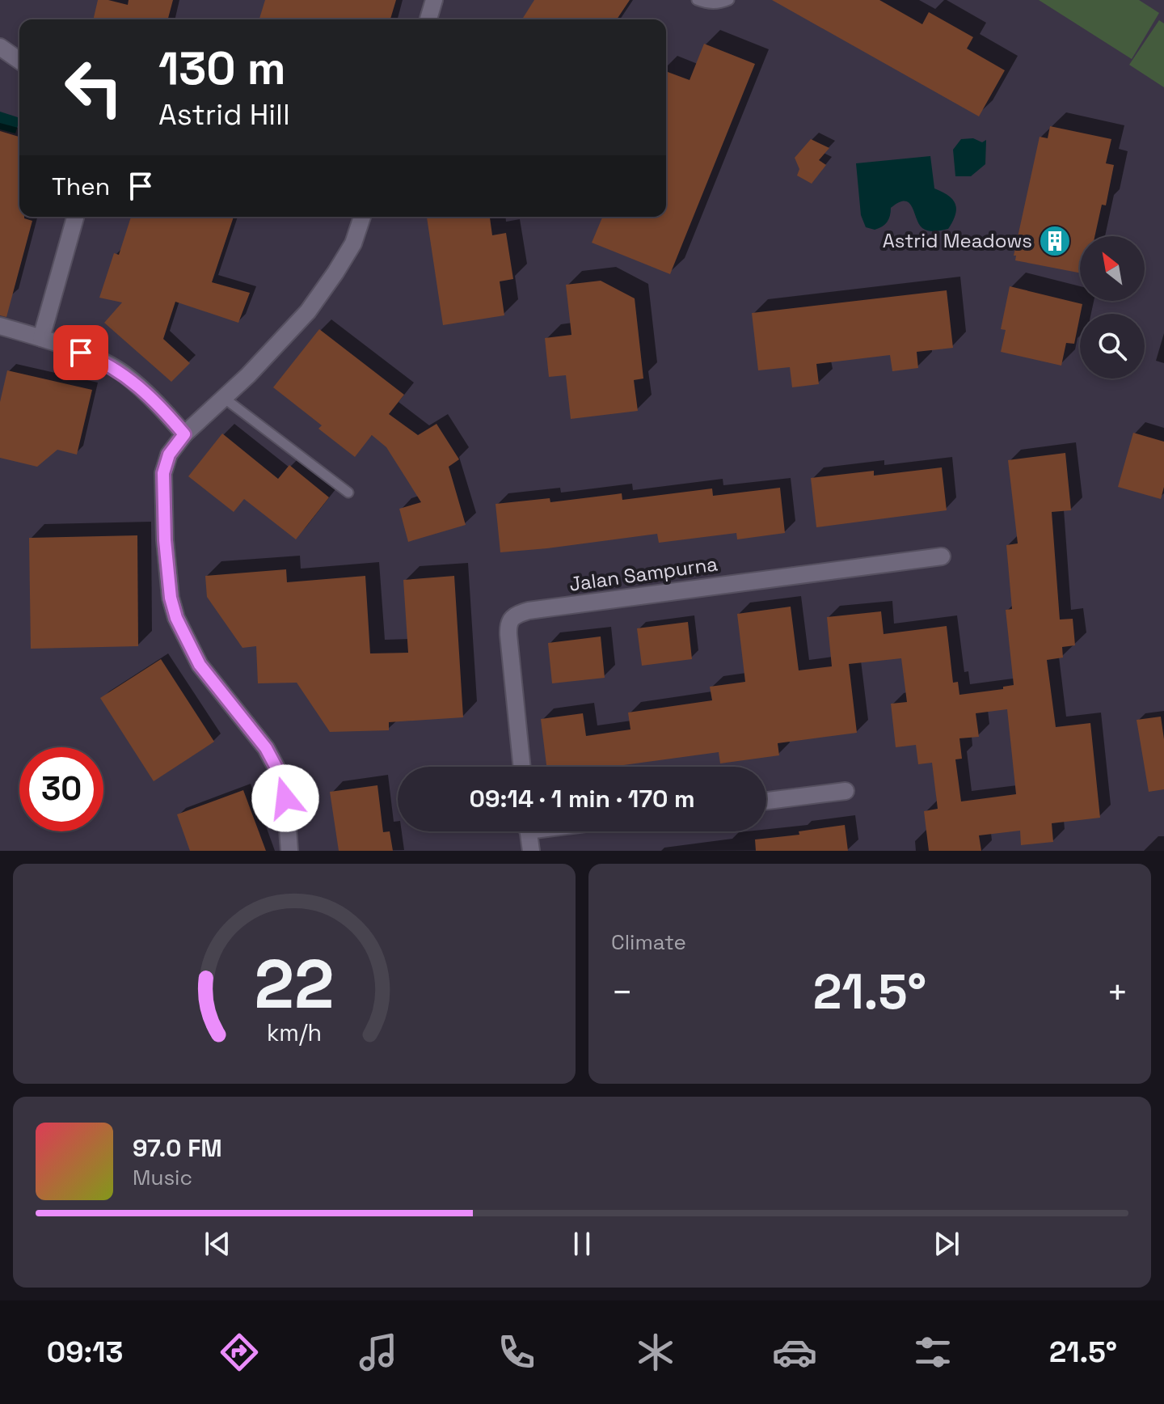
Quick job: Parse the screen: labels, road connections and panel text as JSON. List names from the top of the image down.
{
  "streets": {
    "street": ["Jalan Sampurna"]
  },
  "places": {
    "building": ["Astrid Meadows"]
  },
  "north": "top left",
  "page": {
    "turn": ["130 m", "Astrid Hill"],
    "then": "Then",
    "limit": "30",
    "trip": "09:14 · 1 min · 170 m",
    "tile": "Climate",
    "heat": ["−", "21.5°", "+"],
    "song": ["97.0 FM", "Music"],
    "tabs": ["09:13", "21.5°"],
    "gauge": ["22", "km/h"]
  }
}
